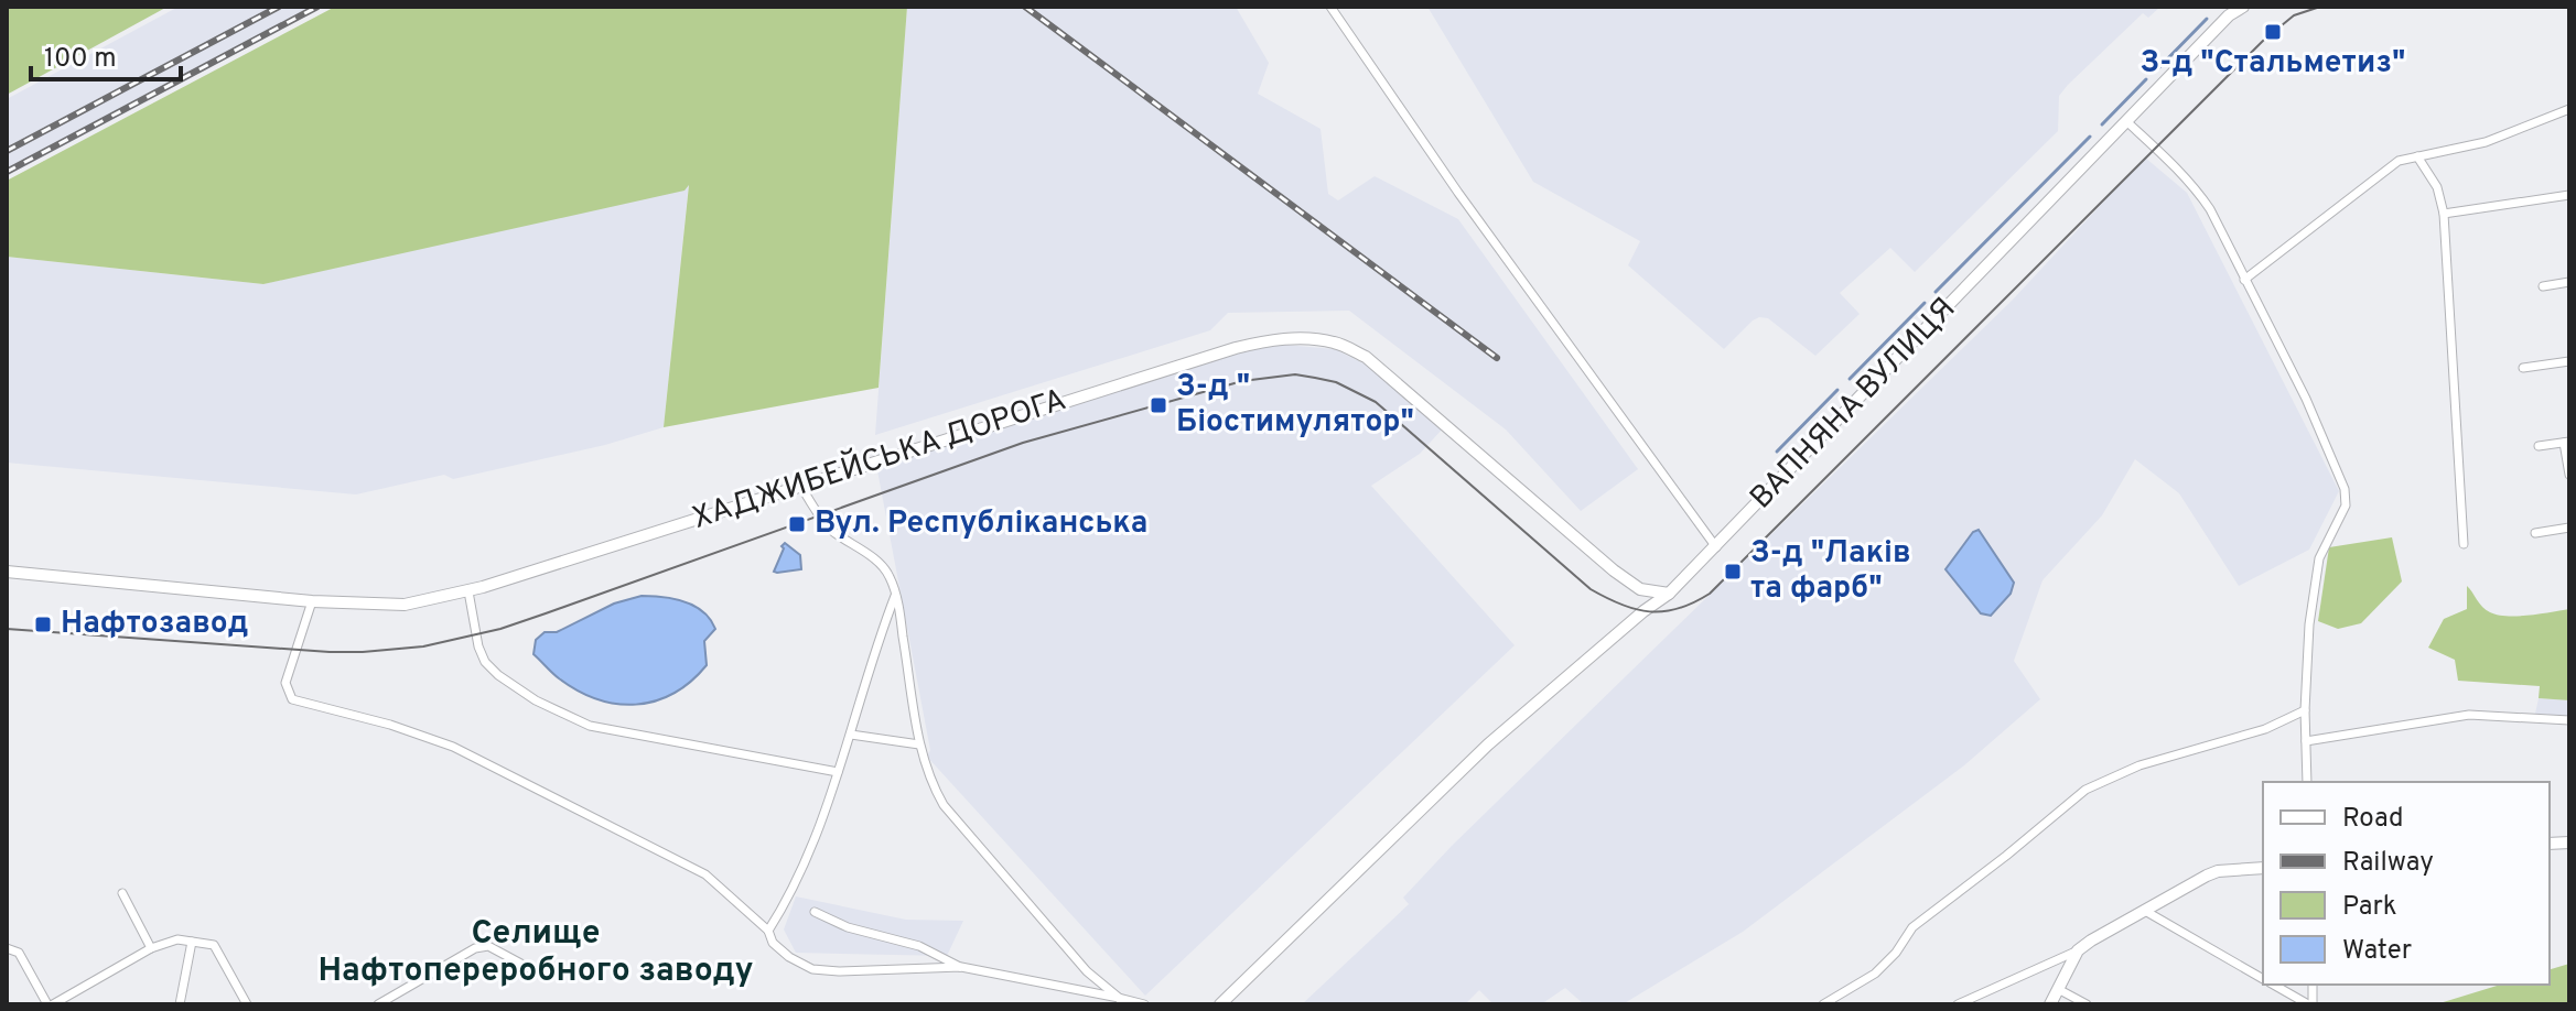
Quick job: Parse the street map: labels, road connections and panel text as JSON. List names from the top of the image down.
{
  "streets": {
    "street": ["ВАПНЯНА ВУЛИЦЯ", "ХАДЖИБЕЙСЬКА ДОРОГА"]
  },
  "crossings": [
    ["ВАПНЯНА ВУЛИЦЯ", "ХАДЖИБЕЙСЬКА ДОРОГА"]
  ],
  "districts": ["Селище Нафтопереробного заводу"],
  "places": {
    "transit": [
      "З-д \"Стальметиз\"",
      "З-д \" Біостимулятор\"",
      "Вул. Республіканська",
      "З-д \"Лаків та фарб\"",
      "Нафтозавод"
    ]
  },
  "legend": [
    "Road",
    "Railway",
    "Park",
    "Water"
  ],
  "scale_bar": "100 m"
}
